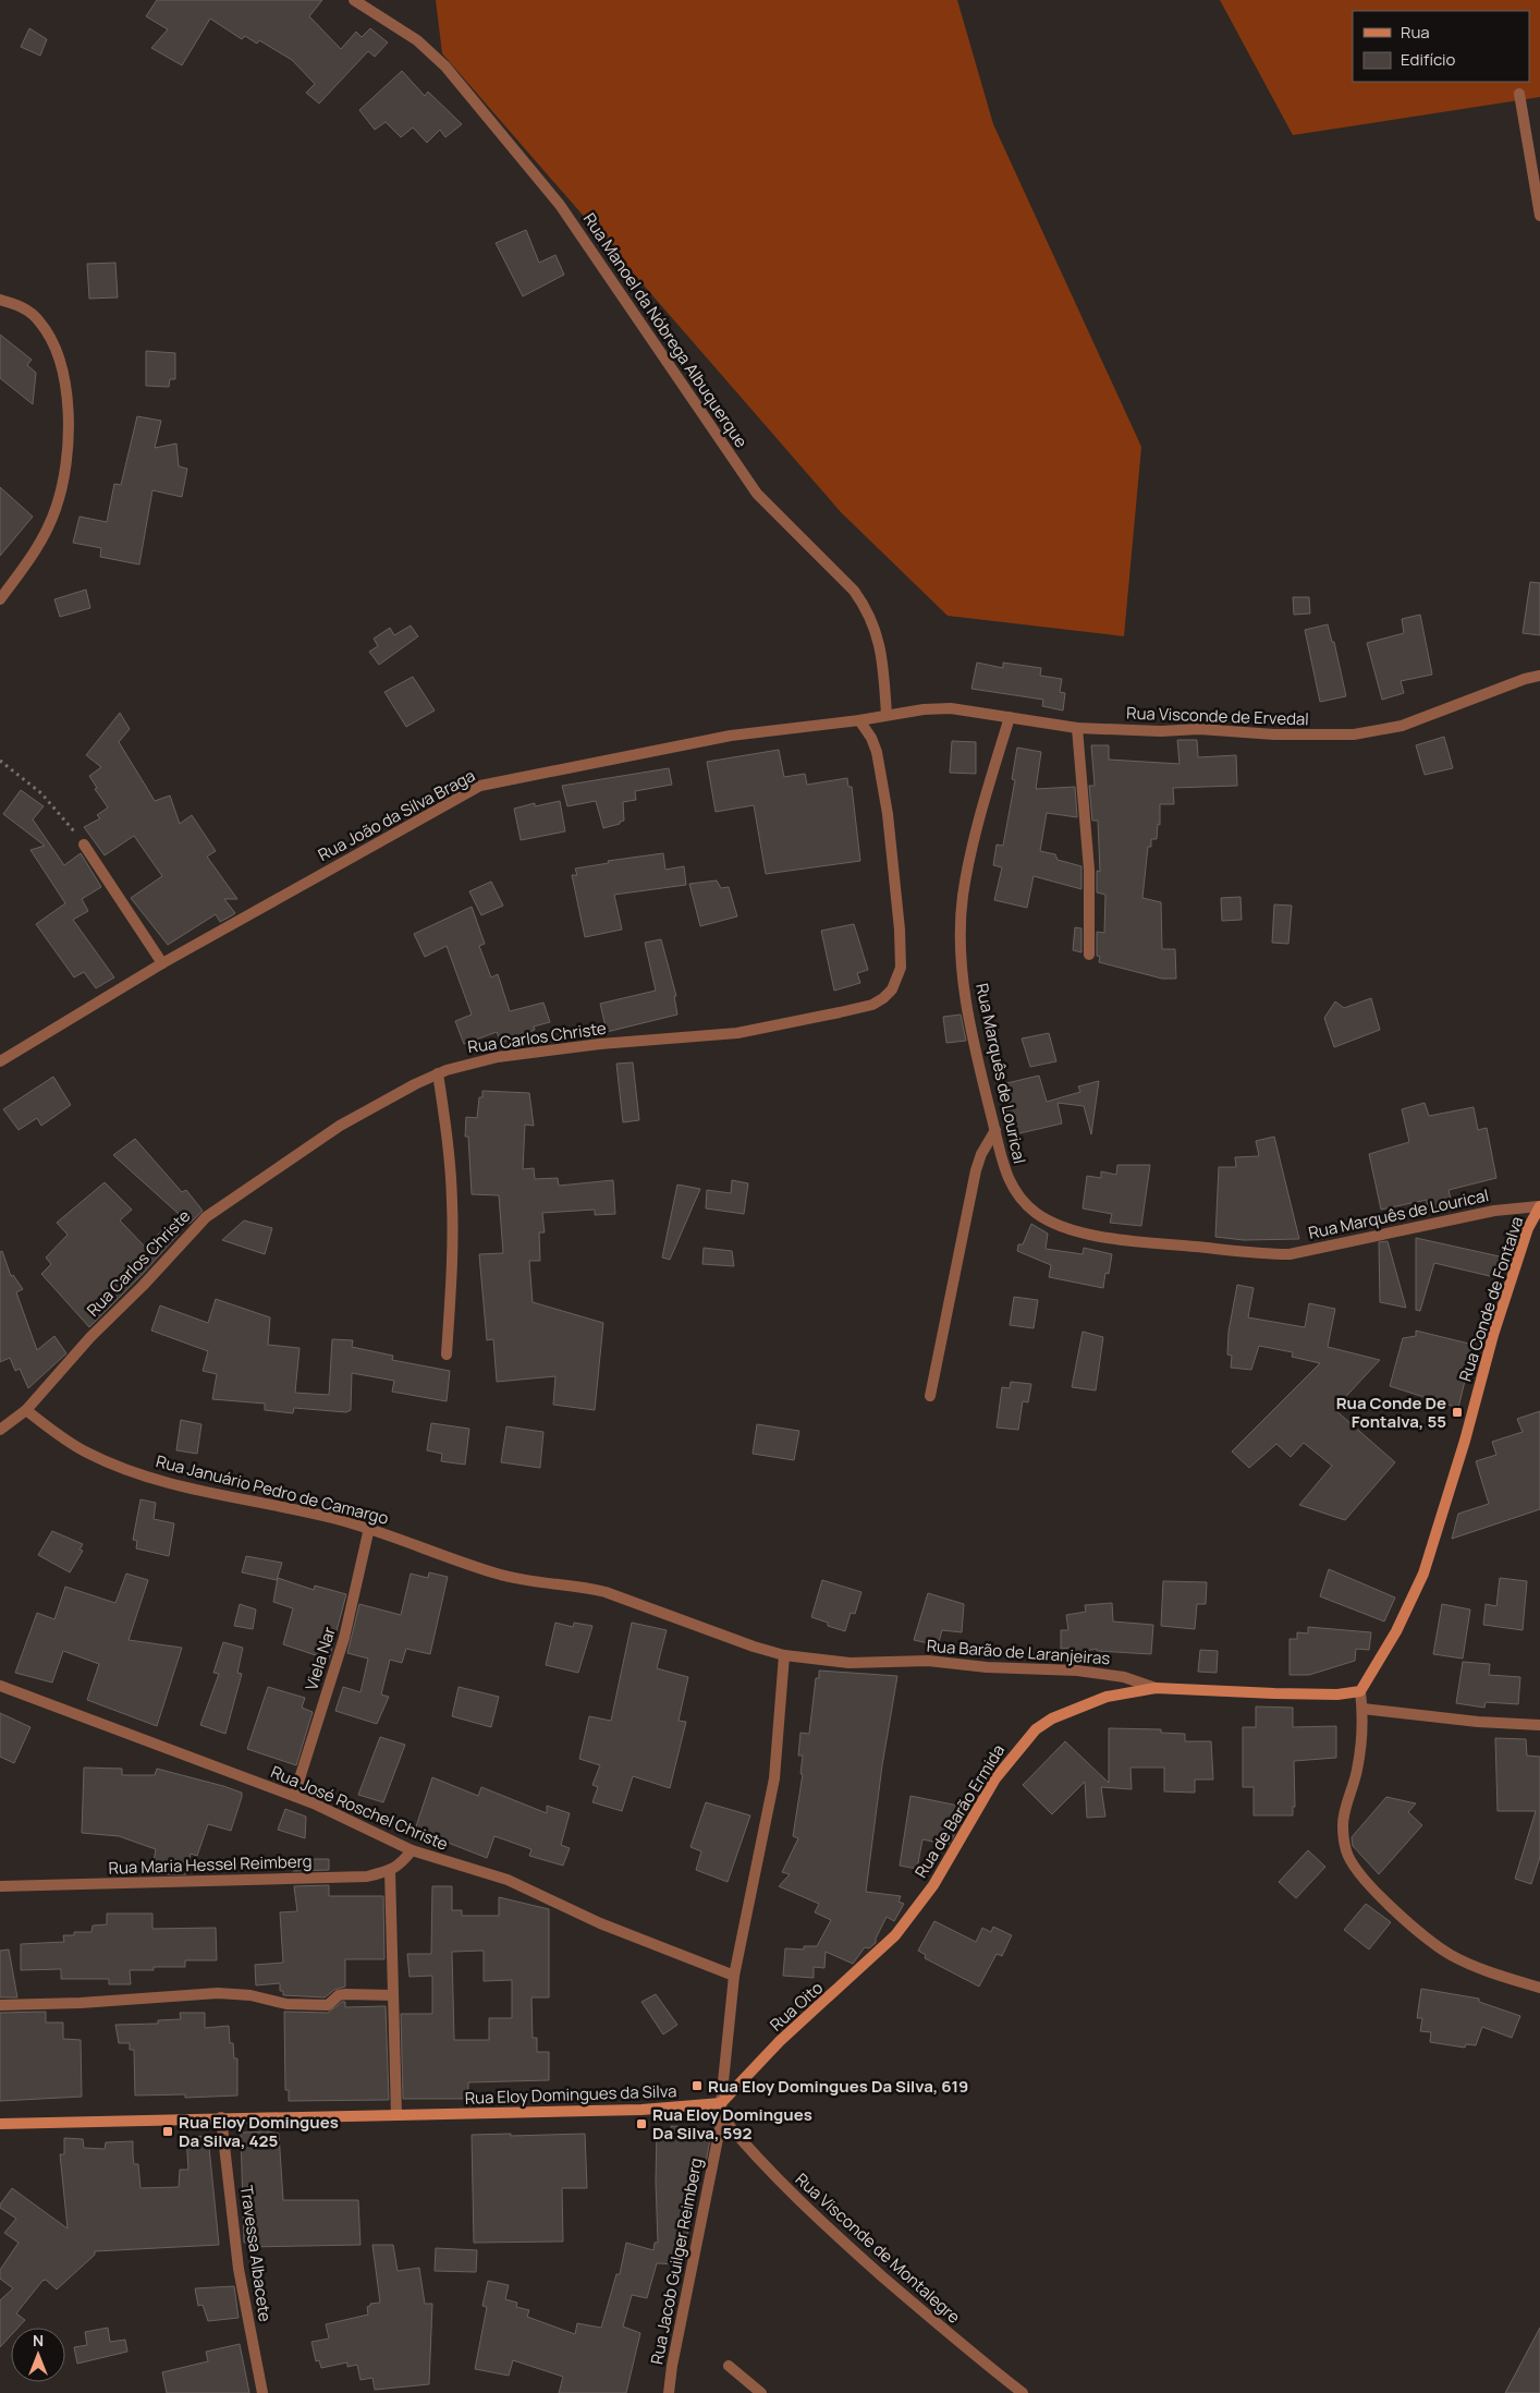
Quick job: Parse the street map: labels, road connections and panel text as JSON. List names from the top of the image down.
{
  "streets": {
    "main road": [
      "Rua Conde de Fontalva",
      "Rua Barão de Laranjeiras",
      "Rua de Barão Ermida",
      "Rua Oito",
      "Rua Eloy Domingues da Silva"
    ],
    "street": [
      "Rua Manoel da Nóbrega Albuquerque",
      "Rua Visconde de Ervedal",
      "Rua João da Silva Braga",
      "Rua Carlos Christe",
      "Rua Marquês de Lourical",
      "Rua Januário Pedro de Camargo",
      "Viela Nar",
      "Rua José Roschel Christe",
      "Rua Maria Hessel Reimberg",
      "Rua Visconde de Montalegre",
      "Travessa Albacete",
      "Rua Jacob Guilger Reimberg"
    ]
  },
  "crossings": [
    ["Rua Manoel da Nóbrega Albuquerque", "Rua Visconde de Ervedal"],
    ["Rua Manoel da Nóbrega Albuquerque", "Rua João da Silva Braga"],
    ["Rua Visconde de Ervedal", "Rua João da Silva Braga"],
    ["Rua Visconde de Ervedal", "Rua Marquês de Lourical"],
    ["Rua João da Silva Braga", "Rua Carlos Christe"],
    ["Rua Carlos Christe", "Rua Januário Pedro de Camargo"],
    ["Rua Marquês de Lourical", "Rua Conde de Fontalva"],
    ["Rua Conde de Fontalva", "Rua Barão de Laranjeiras"],
    ["Rua Januário Pedro de Camargo", "Rua Barão de Laranjeiras"],
    ["Rua Januário Pedro de Camargo", "Viela Nar"],
    ["Rua Barão de Laranjeiras", "Rua de Barão Ermida"],
    ["Viela Nar", "Rua José Roschel Christe"],
    ["Rua de Barão Ermida", "Rua Oito"],
    ["Rua Oito", "Rua Eloy Domingues da Silva"],
    ["Rua Oito", "Rua Jacob Guilger Reimberg"],
    ["Rua Eloy Domingues da Silva", "Travessa Albacete"],
    ["Rua Eloy Domingues da Silva", "Rua Jacob Guilger Reimberg"],
    ["Rua Visconde de Montalegre", "Rua Jacob Guilger Reimberg"]
  ],
  "places": {
    "transit": [
      "Rua Conde De Fontalva, 55",
      "Rua Eloy Domingues Da Silva, 619",
      "Rua Eloy Domingues Da Silva, 592",
      "Rua Eloy Domingues Da Silva, 425"
    ]
  },
  "legend": ["Rua", "Edifício"],
  "north": "top"
}
